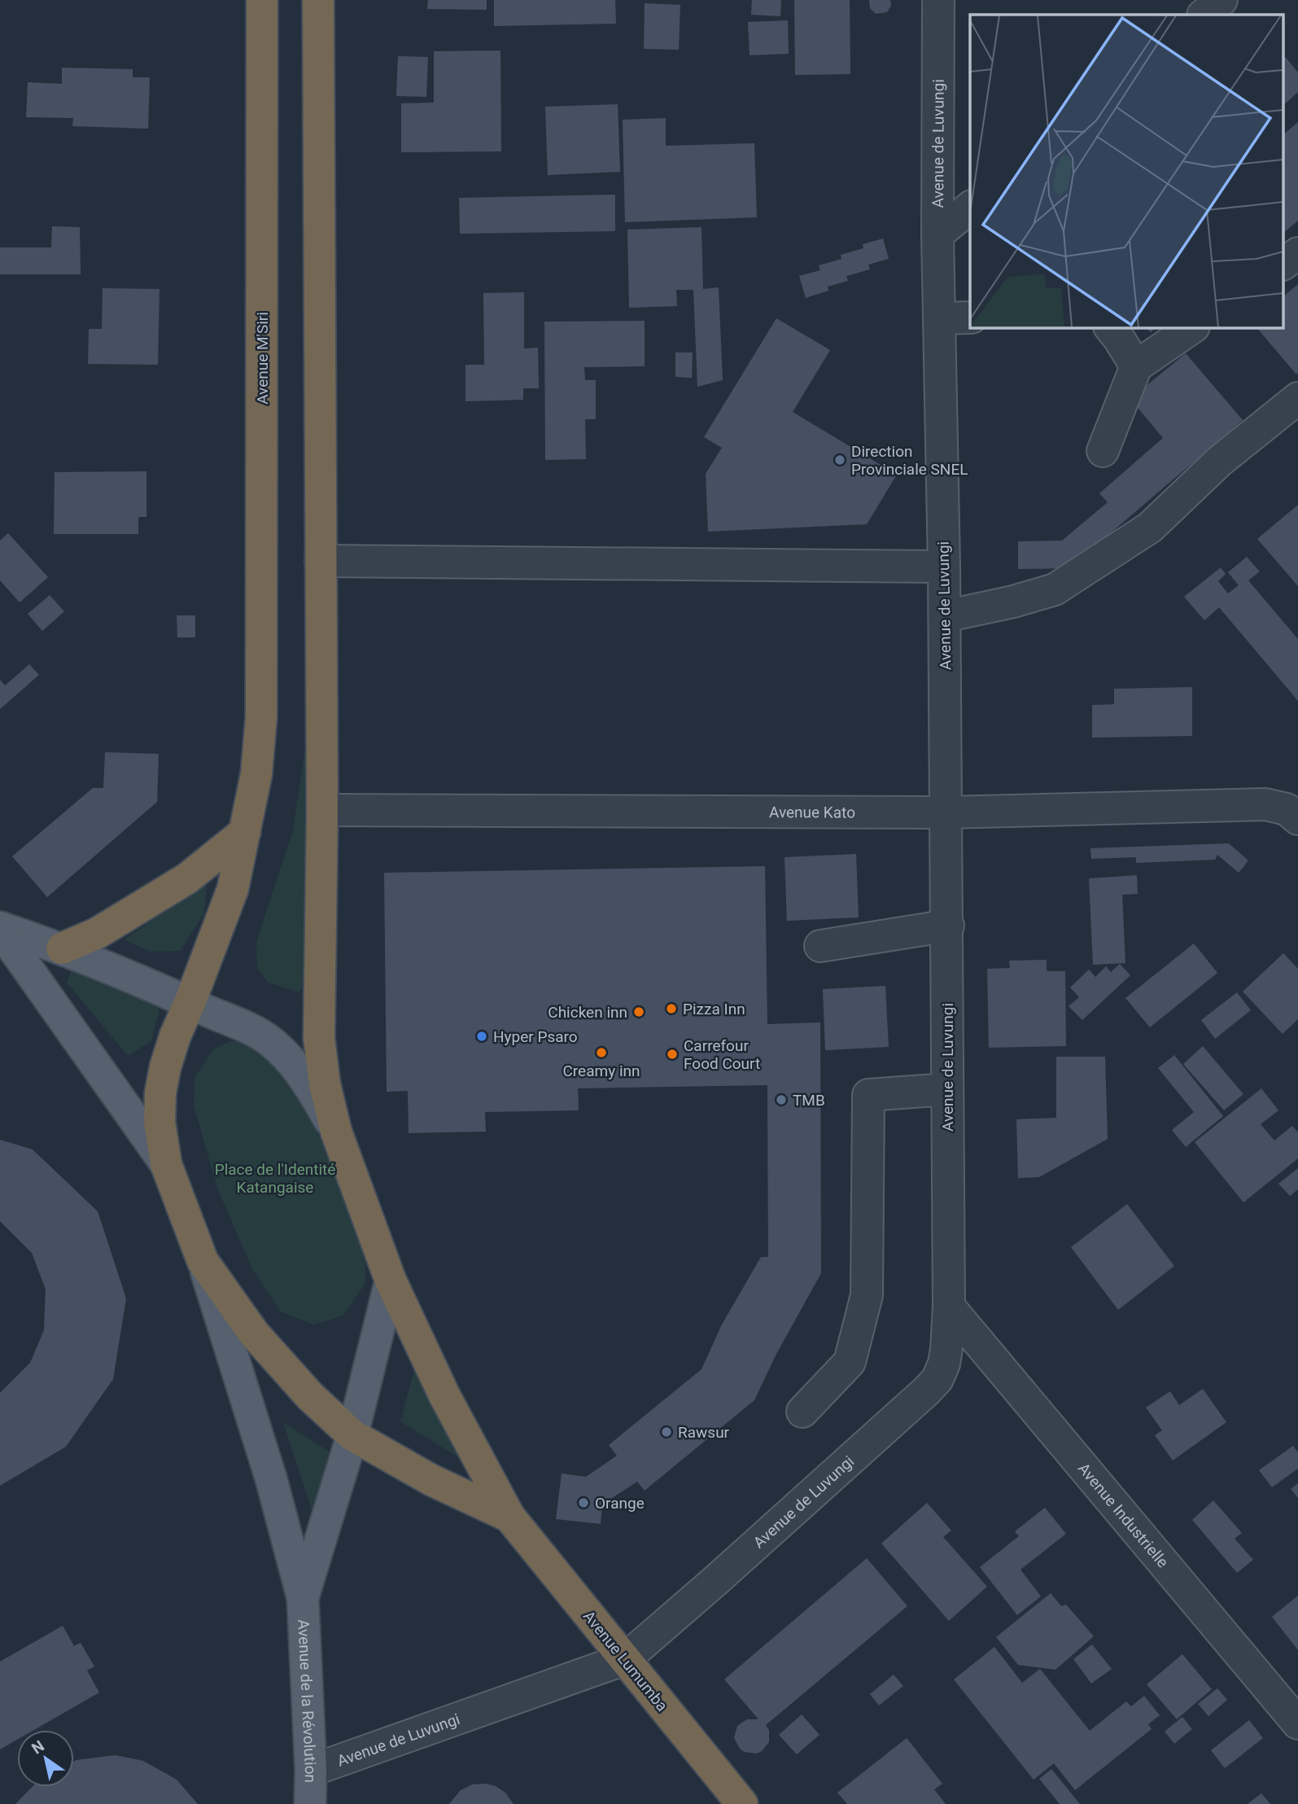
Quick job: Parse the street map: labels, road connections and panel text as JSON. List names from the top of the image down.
{
  "streets": {
    "highway": ["Avenue M'Siri", "Avenue Lumumba"],
    "main road": ["Avenue de la Révolution"],
    "street": ["Avenue de Luvungi", "Avenue Kato", "Avenue Industrielle"]
  },
  "crossings": [
    ["Avenue de Luvungi", "Avenue Kato"],
    ["Avenue de Luvungi", "Avenue Industrielle"],
    ["Avenue de Luvungi", "Avenue Lumumba"],
    ["Avenue de Luvungi", "Avenue de la Révolution"]
  ],
  "parks": ["Place de l'Identité Katangaise"],
  "places": [
    "Direction Provinciale SNEL",
    "Pizza Inn",
    "Chicken inn",
    "Hyper Psaro",
    "Creamy inn",
    "Carrefour Food Court",
    "TMB",
    "Rawsur",
    "Orange"
  ],
  "north": "top left"
}
